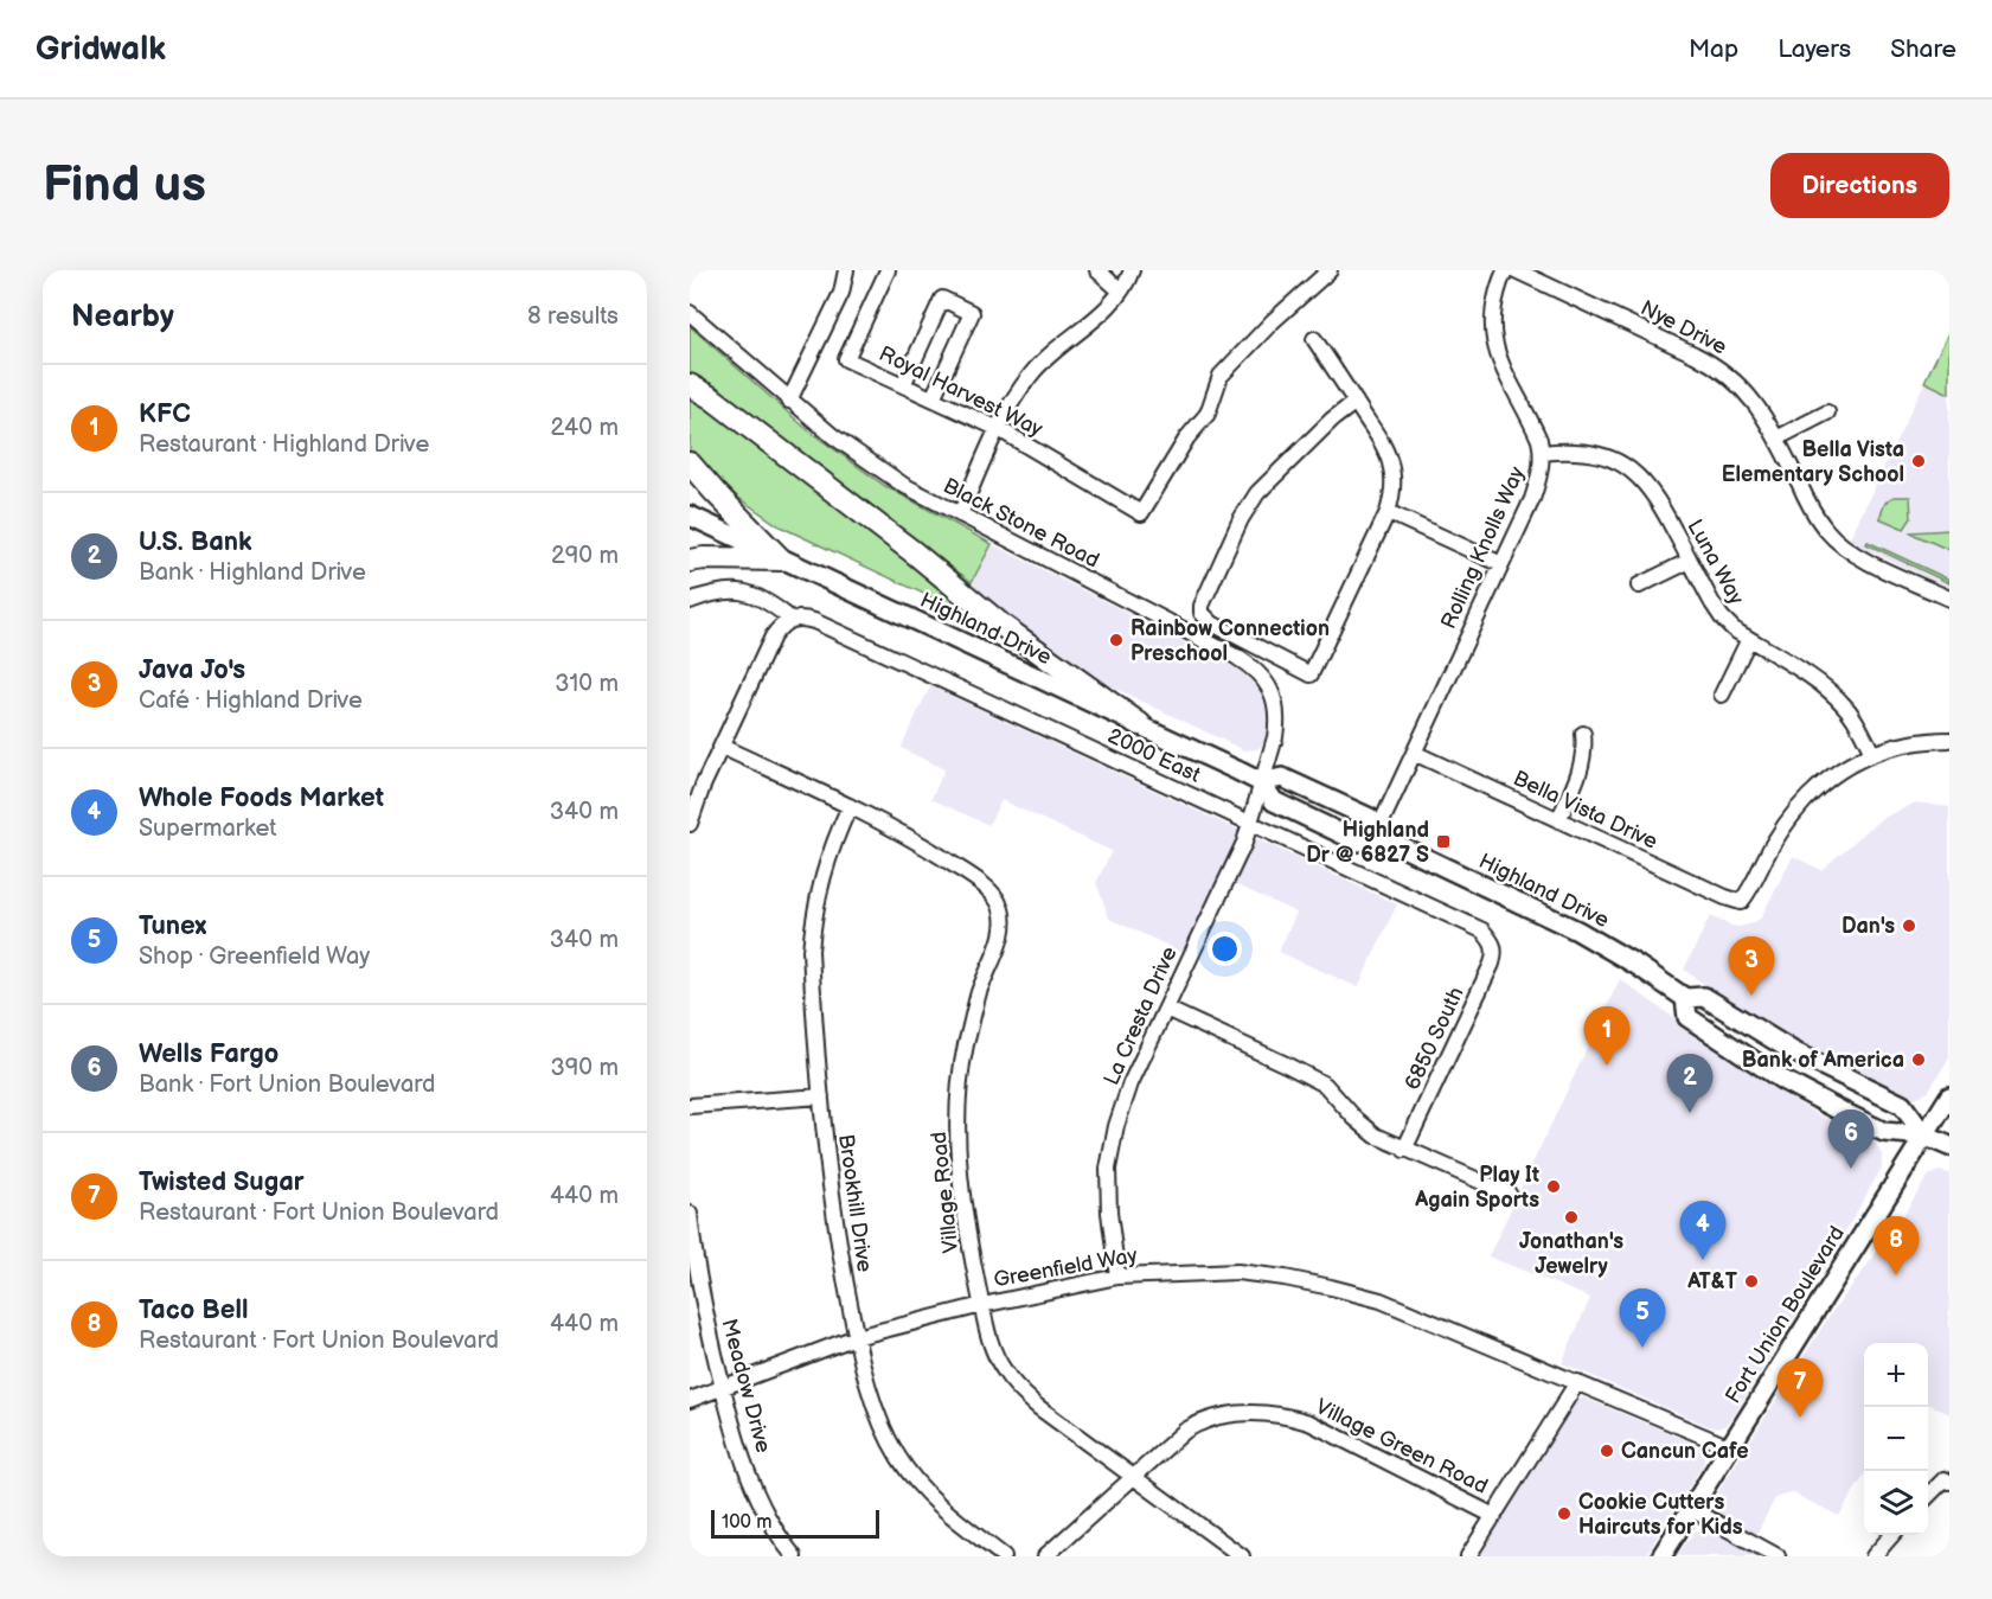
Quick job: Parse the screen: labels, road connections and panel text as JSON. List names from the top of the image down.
{
  "streets": {
    "main road": ["Highland Drive", "Fort Union Boulevard"],
    "street": [
      "Nye Drive",
      "Royal Harvest Way",
      "Black Stone Road",
      "Rolling Knolls Way",
      "Luna Way",
      "2000 East",
      "Bella Vista Drive",
      "La Cresta Drive",
      "6850 South",
      "Village Road",
      "Brookhill Drive",
      "Greenfield Way",
      "Meadow Drive",
      "Village Green Road"
    ]
  },
  "crossings": [
    ["Black Stone Road", "Highland Drive"],
    ["Black Stone Road", "La Cresta Drive"],
    ["Rolling Knolls Way", "Luna Way"],
    ["Rolling Knolls Way", "Highland Drive"],
    ["Rolling Knolls Way", "Bella Vista Drive"],
    ["Luna Way", "Bella Vista Drive"],
    ["Highland Drive", "La Cresta Drive"],
    ["Highland Drive", "Fort Union Boulevard"],
    ["2000 East", "La Cresta Drive"],
    ["2000 East", "6850 South"],
    ["La Cresta Drive", "Greenfield Way"],
    ["Village Road", "Brookhill Drive"],
    ["Village Road", "Greenfield Way"],
    ["Village Road", "Village Green Road"],
    ["Brookhill Drive", "Greenfield Way"],
    ["Greenfield Way", "Fort Union Boulevard"],
    ["Greenfield Way", "Meadow Drive"]
  ],
  "places": {
    "other": [
      "Bella Vista Elementary School",
      "Rainbow Connection Preschool",
      "Dan's",
      "Bank of America",
      "Play It Again Sports",
      "Jonathan's Jewelry",
      "AT&T",
      "Cancun Cafe",
      "Cookie Cutters Haircuts for Kids"
    ],
    "transit": ["Highland Dr @ 6827 S"]
  },
  "scale_bar": "100 m",
  "page": {
    "header": "Gridwalk",
    "nav": ["Map", "Layers", "Share"],
    "buttons": "Directions",
    "title": "Find us",
    "heading": ["Nearby", "8 results"],
    "list": [
      {
        "mark": "1",
        "name": "KFC",
        "note": "Restaurant · Highland Drive",
        "value": "240 m"
      },
      {
        "mark": "2",
        "name": "U.S. Bank",
        "note": "Bank · Highland Drive",
        "value": "290 m"
      },
      {
        "mark": "3",
        "name": "Java Jo's",
        "note": "Café · Highland Drive",
        "value": "310 m"
      },
      {
        "mark": "4",
        "name": "Whole Foods Market",
        "note": "Supermarket",
        "value": "340 m"
      },
      {
        "mark": "5",
        "name": "Tunex",
        "note": "Shop · Greenfield Way",
        "value": "340 m"
      },
      {
        "mark": "6",
        "name": "Wells Fargo",
        "note": "Bank · Fort Union Boulevard",
        "value": "390 m"
      },
      {
        "mark": "7",
        "name": "Twisted Sugar",
        "note": "Restaurant · Fort Union Boulevard",
        "value": "440 m"
      },
      {
        "mark": "8",
        "name": "Taco Bell",
        "note": "Restaurant · Fort Union Boulevard",
        "value": "440 m"
      }
    ],
    "pins": [
      "3",
      "1",
      "2",
      "6",
      "4",
      "8",
      "5",
      "7"
    ],
    "map_buttons": ["+", "−"],
    "scale": "100 m"
  }
}
